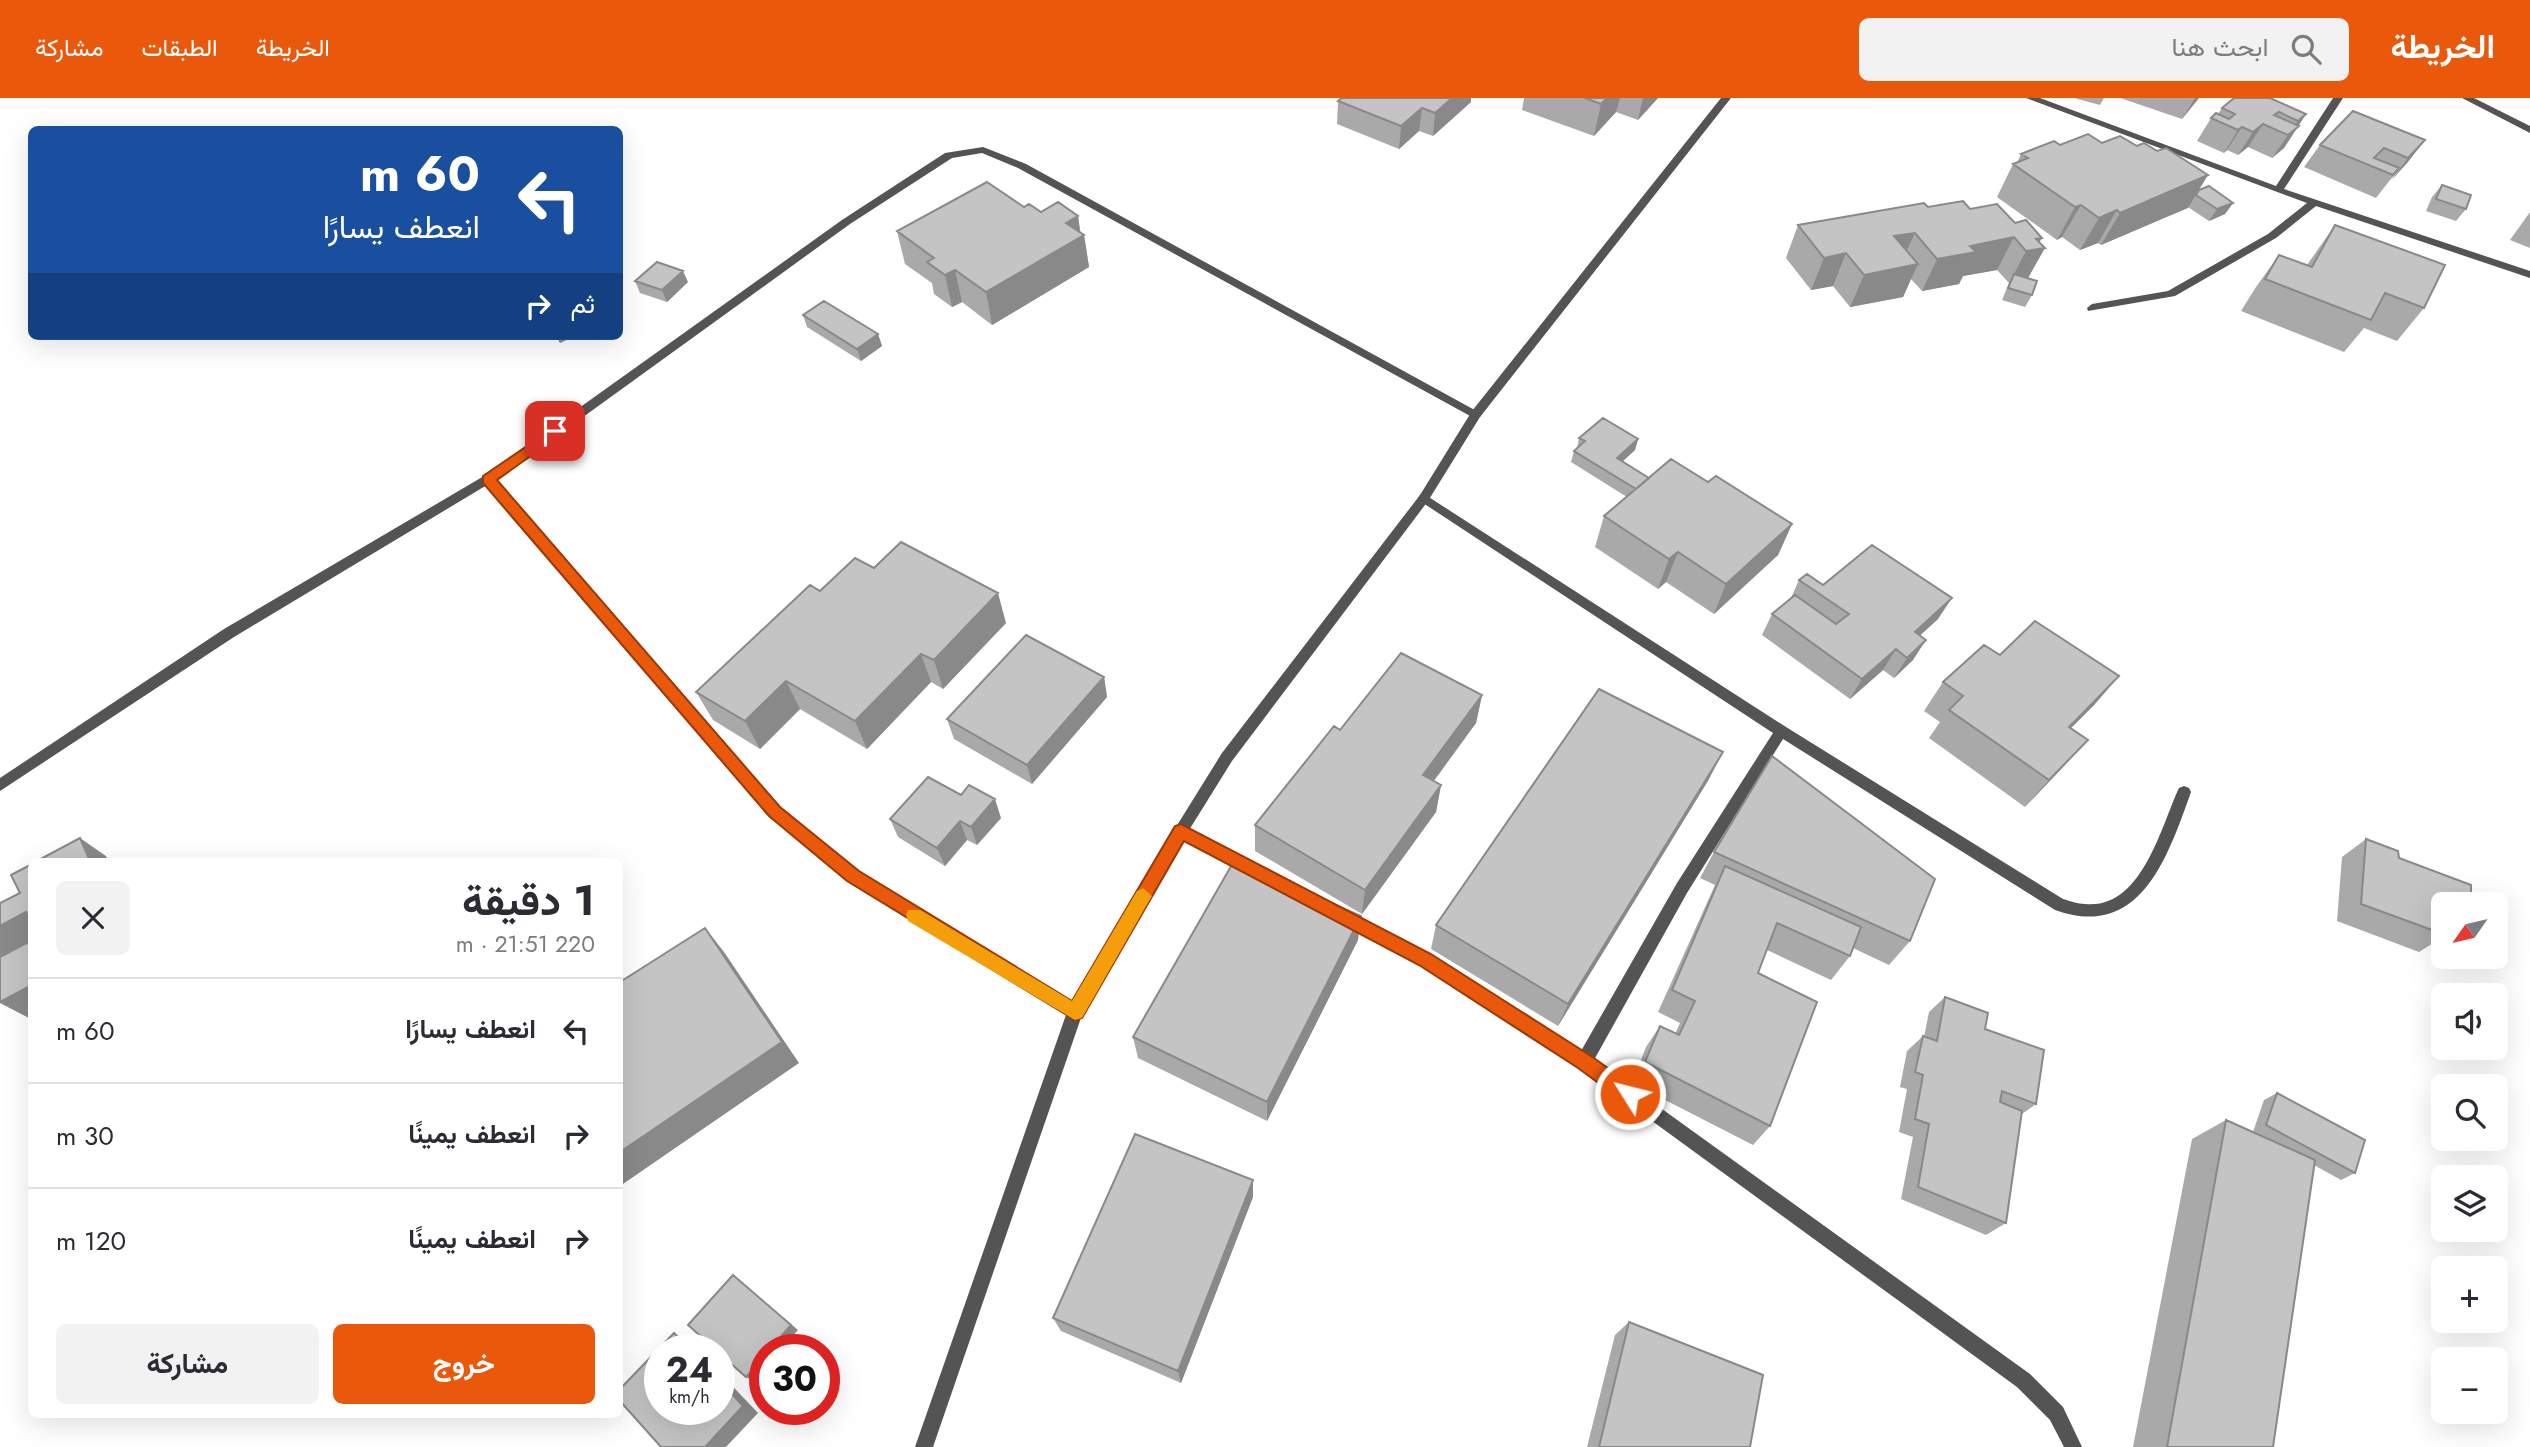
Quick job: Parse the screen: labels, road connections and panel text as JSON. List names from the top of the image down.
{
  "north": "bottom left",
  "page": {
    "header": "الخريطة",
    "search": "ابحث هنا",
    "nav": ["الخريطة", "الطبقات", "مشاركة"],
    "turn": ["60 m", "انعطف يسارًا"],
    "then": "ثم",
    "heading": ["1 دقيقة", "220 m · 21:51"],
    "map_buttons": ["+", "−"],
    "list": [
      {
        "name": "انعطف يسارًا",
        "value": "60 m"
      },
      {
        "name": "انعطف يمينًا",
        "value": "30 m"
      },
      {
        "name": "انعطف يمينًا",
        "value": "120 m"
      }
    ],
    "buttons": ["خروج", "مشاركة"],
    "speed": "24 km/h",
    "limit": "30"
  }
}
